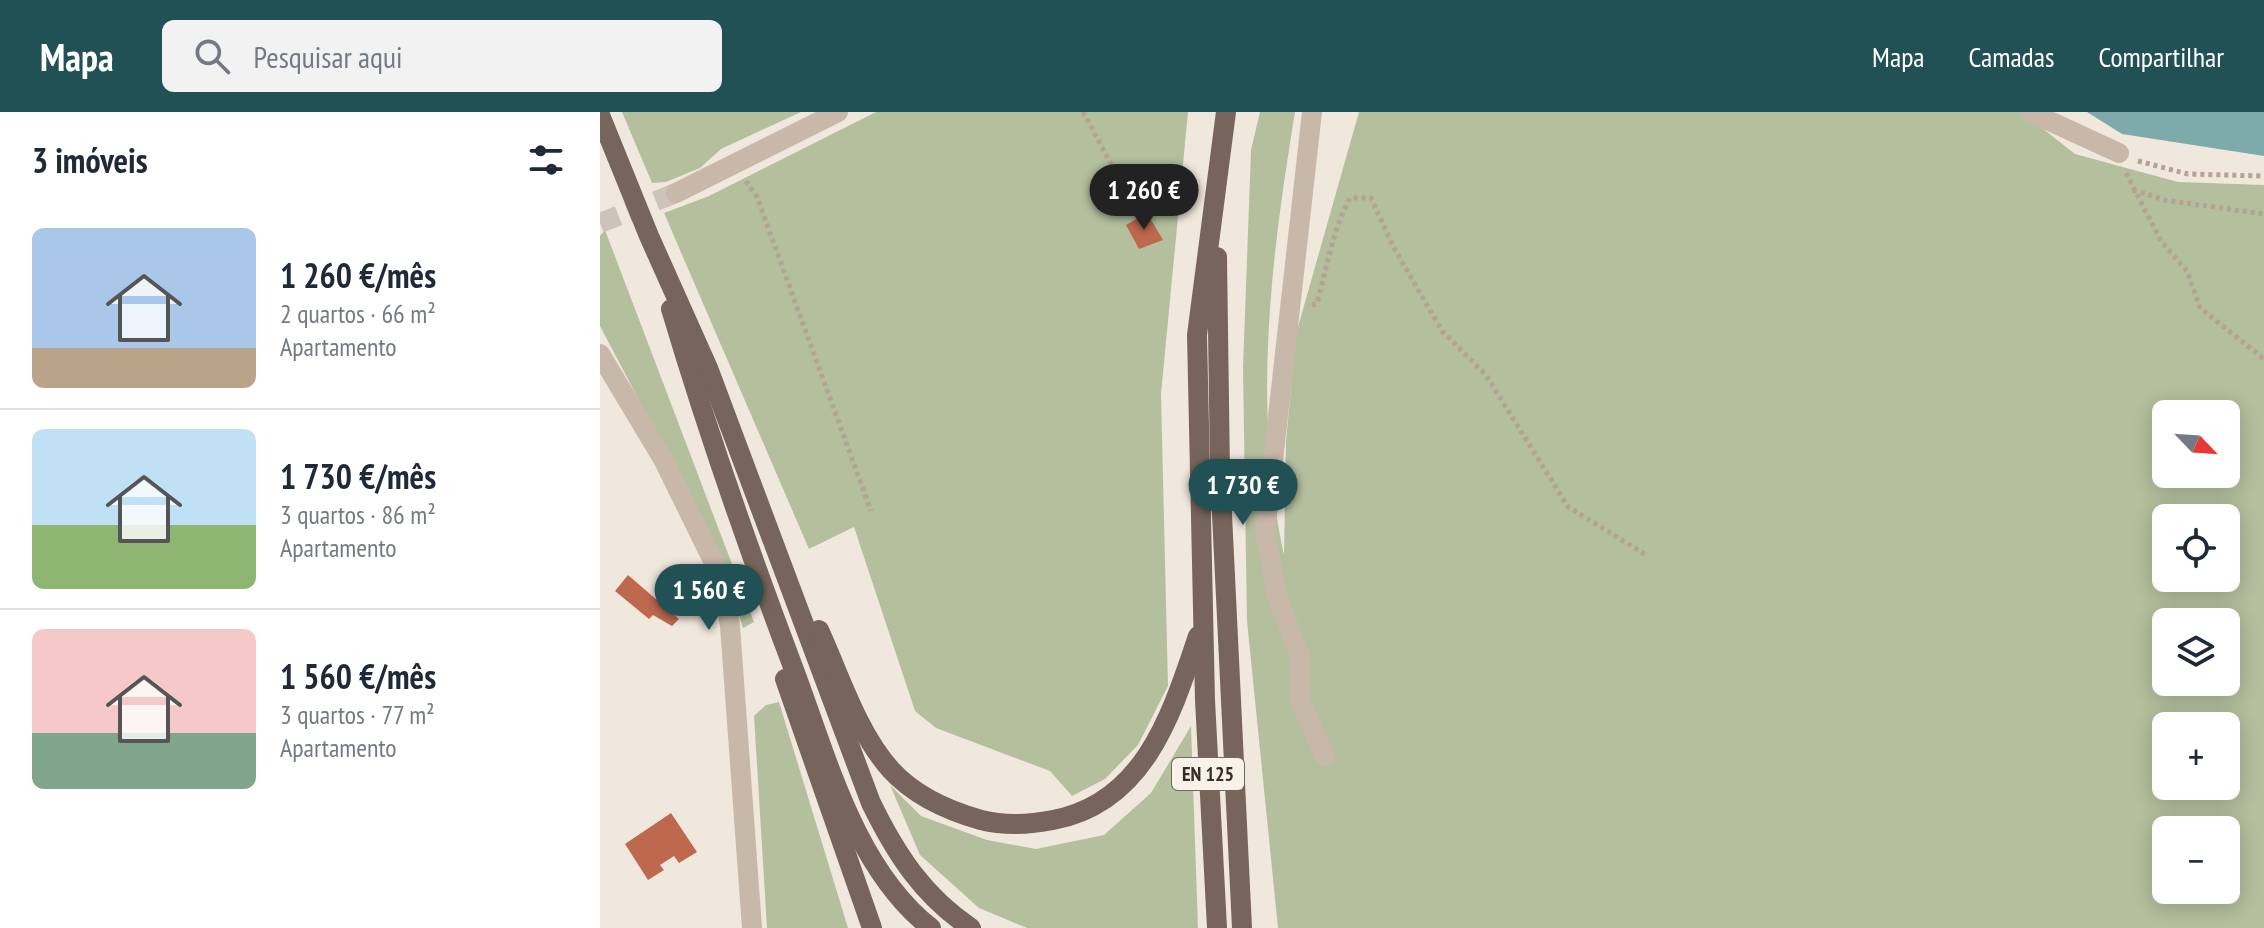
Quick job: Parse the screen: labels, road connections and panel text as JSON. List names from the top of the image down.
{
  "streets": {
    "main road": ["EN 125"]
  },
  "north": "bottom right",
  "page": {
    "header": "Mapa",
    "search": "Pesquisar aqui",
    "nav": ["Mapa", "Camadas", "Compartilhar"],
    "heading": "3 imóveis",
    "price": ["1 260 €", "1 730 €", "1 560 €"],
    "list": [
      {
        "name": "1 260 €/mês",
        "note": "2 quartos · 66 m² · Apartamento"
      },
      {
        "name": "1 730 €/mês",
        "note": "3 quartos · 86 m² · Apartamento"
      },
      {
        "name": "1 560 €/mês",
        "note": "3 quartos · 77 m² · Apartamento"
      }
    ],
    "map_buttons": ["+", "−"]
  }
}
